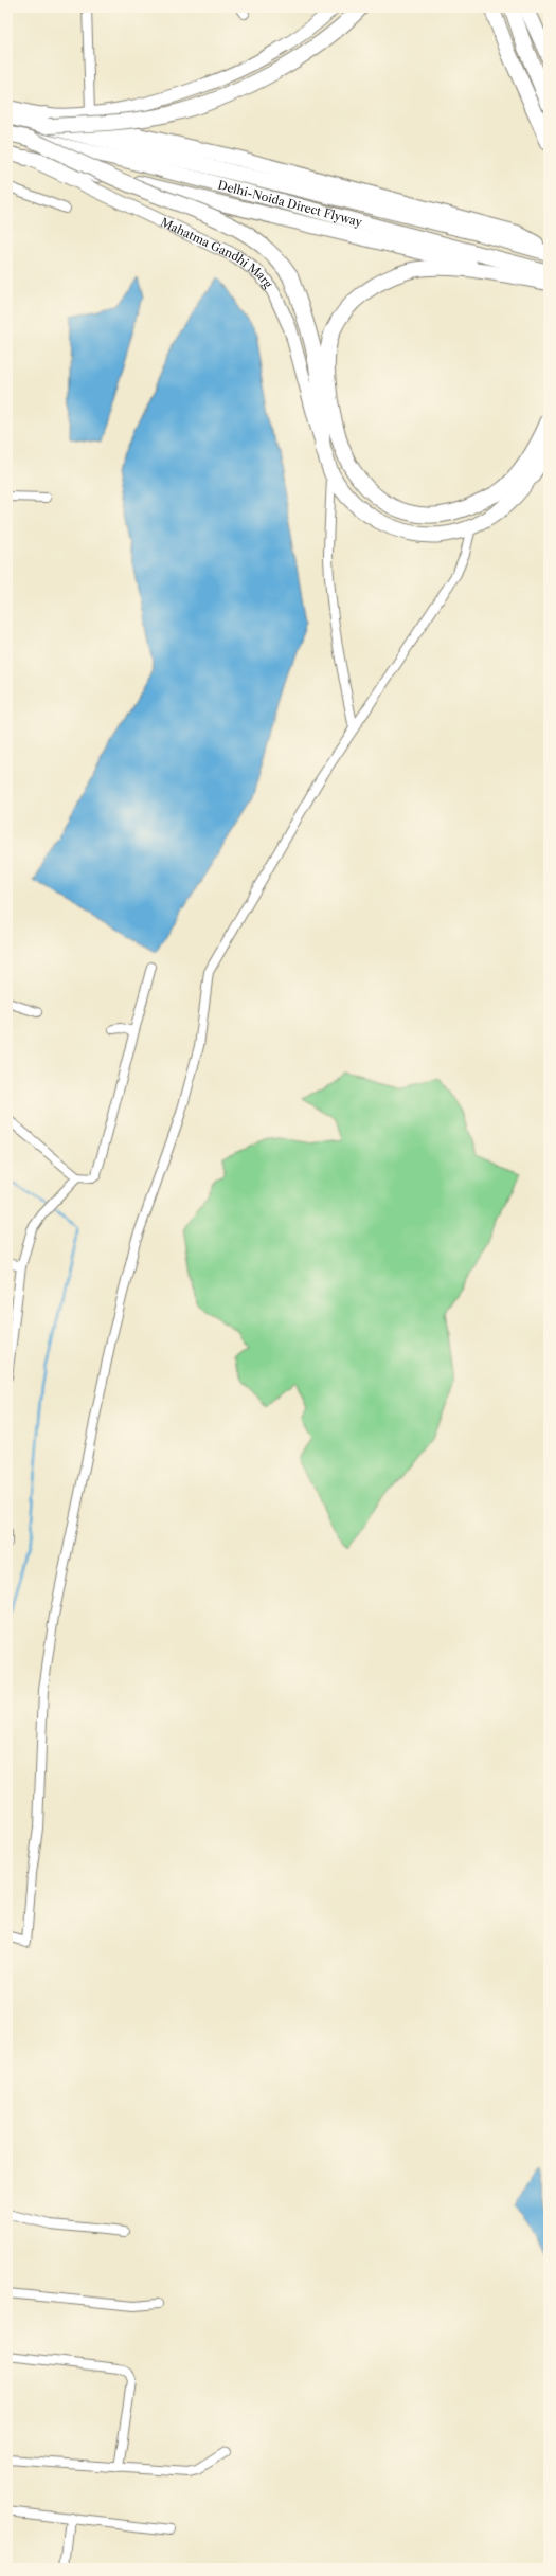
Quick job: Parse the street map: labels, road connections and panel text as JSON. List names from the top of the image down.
{
  "streets": {
    "highway": ["Delhi-Noida Direct Flyway"],
    "main road": ["Mahatma Gandhi Marg"]
  }
}
